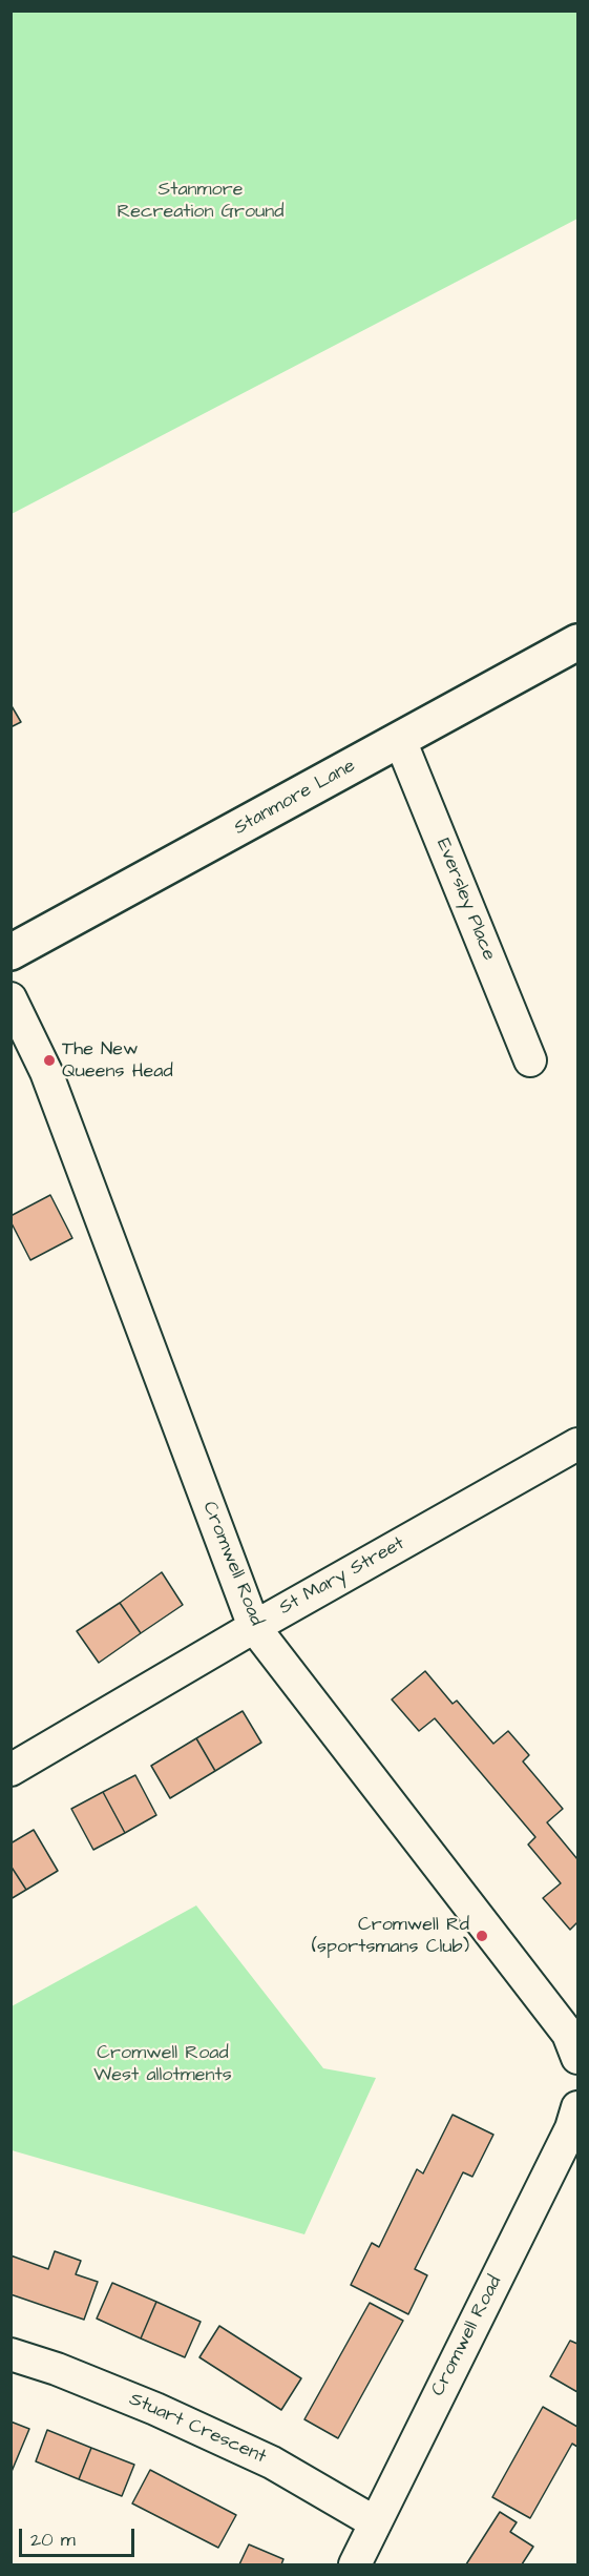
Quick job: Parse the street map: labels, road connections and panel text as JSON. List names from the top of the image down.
{
  "streets": {
    "street": [
      "Stanmore Lane",
      "Eversley Place",
      "Cromwell Road",
      "St Mary Street",
      "Stuart Crescent"
    ]
  },
  "crossings": [
    ["Stanmore Lane", "Eversley Place"],
    ["Cromwell Road", "St Mary Street"],
    ["Cromwell Road", "Stuart Crescent"]
  ],
  "parks": ["Stanmore Recreation Ground", "Cromwell Road West allotments"],
  "places": ["The New Queens Head", "Cromwell Rd (sportsmans Club)"],
  "scale_bar": "20 m"
}
